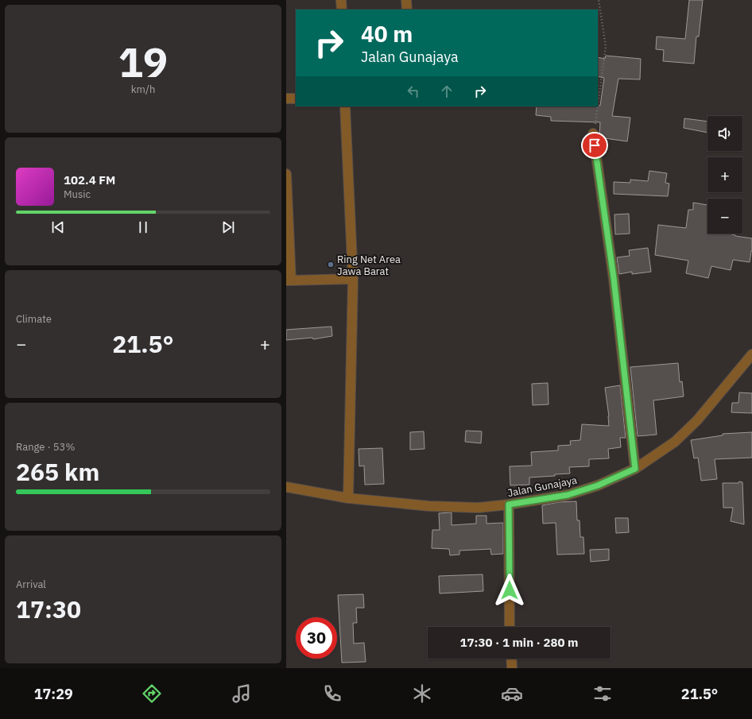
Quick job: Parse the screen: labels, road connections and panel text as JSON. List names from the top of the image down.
{
  "streets": {
    "street": ["Jalan Gunajaya"]
  },
  "places": ["Ring Net Area Jawa Barat"],
  "page": {
    "tile": [
      ["19", "km/h"],
      "Climate",
      ["Range · 53%", "265 km"],
      ["Arrival", "17:30"]
    ],
    "turn": ["40 m", "Jalan Gunajaya"],
    "map_buttons": ["+", "−"],
    "song": ["102.4 FM", "Music"],
    "heat": ["−", "21.5°", "+"],
    "limit": "30",
    "trip": "17:30 · 1 min · 280 m",
    "tabs": ["17:29", "21.5°"]
  }
}
